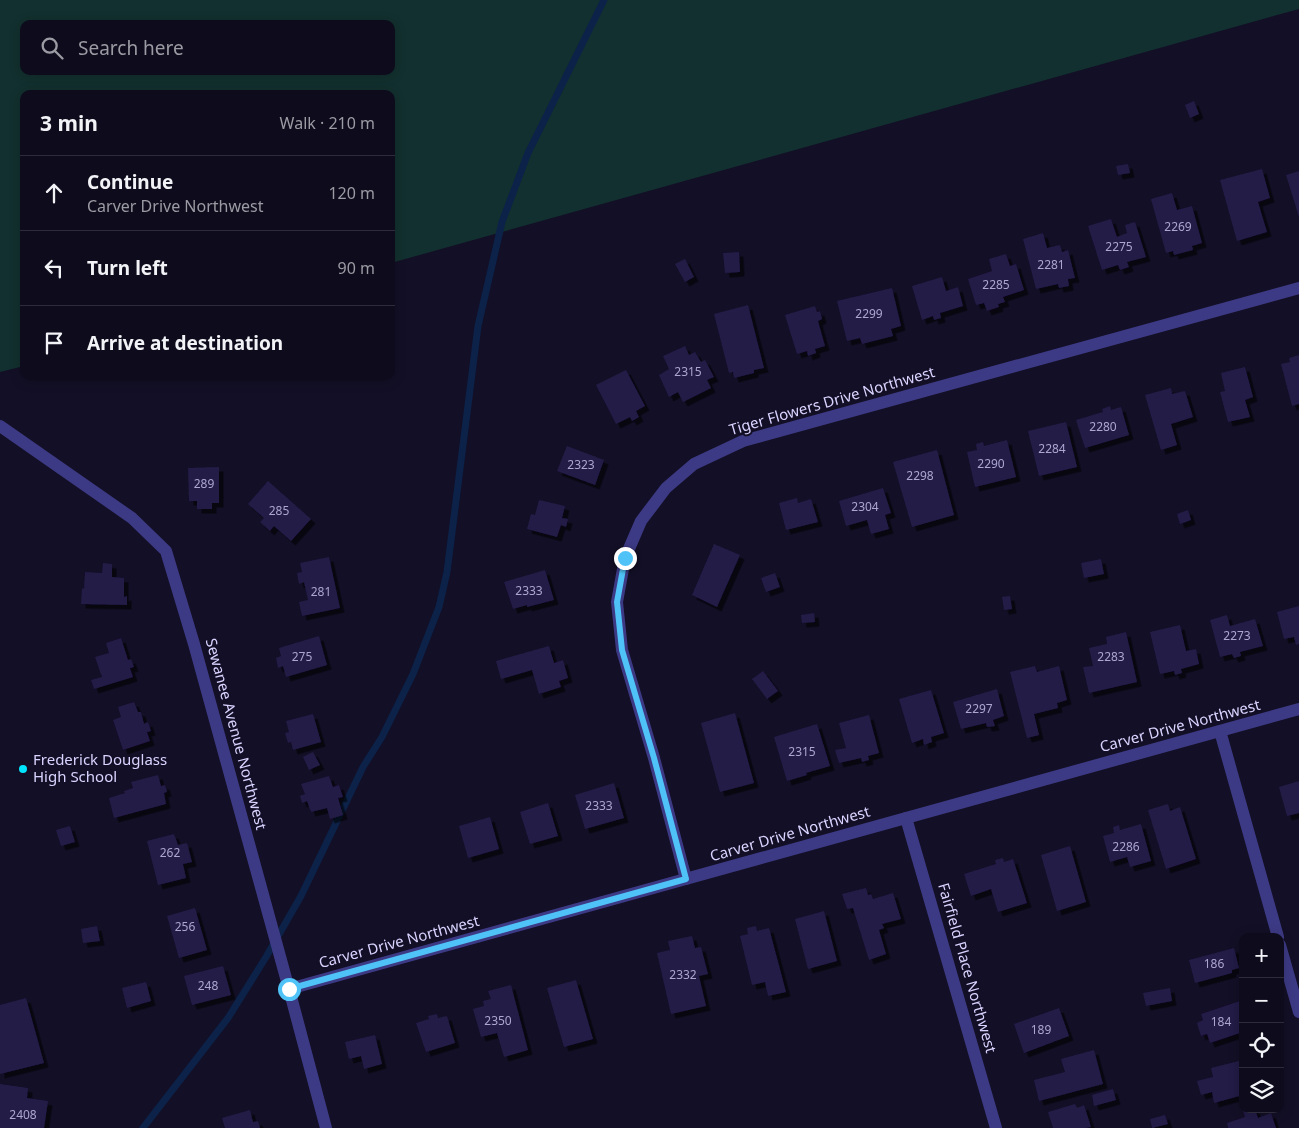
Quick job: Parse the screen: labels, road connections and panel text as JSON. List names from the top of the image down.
{
  "streets": {
    "street": [
      "Tiger Flowers Drive Northwest",
      "Carver Drive Northwest",
      "Sewanee Avenue Northwest",
      "Fairfield Place Northwest"
    ]
  },
  "crossings": [
    ["Tiger Flowers Drive Northwest", "Carver Drive Northwest"],
    ["Carver Drive Northwest", "Sewanee Avenue Northwest"],
    ["Carver Drive Northwest", "Fairfield Place Northwest"]
  ],
  "places": ["Frederick Douglass High School"],
  "house_numbers": [
    "2269",
    "2275",
    "2281",
    "2285",
    "2299",
    "2315",
    "2280",
    "2284",
    "2290",
    "2323",
    "2298",
    "289",
    "2304",
    "285",
    "2333",
    "281",
    "2273",
    "275",
    "2283",
    "2297",
    "2315",
    "2333",
    "2286",
    "262",
    "256",
    "186",
    "2332",
    "248",
    "2350",
    "184",
    "189",
    "2408"
  ],
  "page": {
    "search": "Search here",
    "heading": ["3 min", "Walk · 210 m"],
    "list": [
      ["Continue", "Carver Drive Northwest", "120 m"],
      ["Turn left", "90 m"],
      "Arrive at destination"
    ],
    "map_buttons": ["+", "−"]
  }
}
